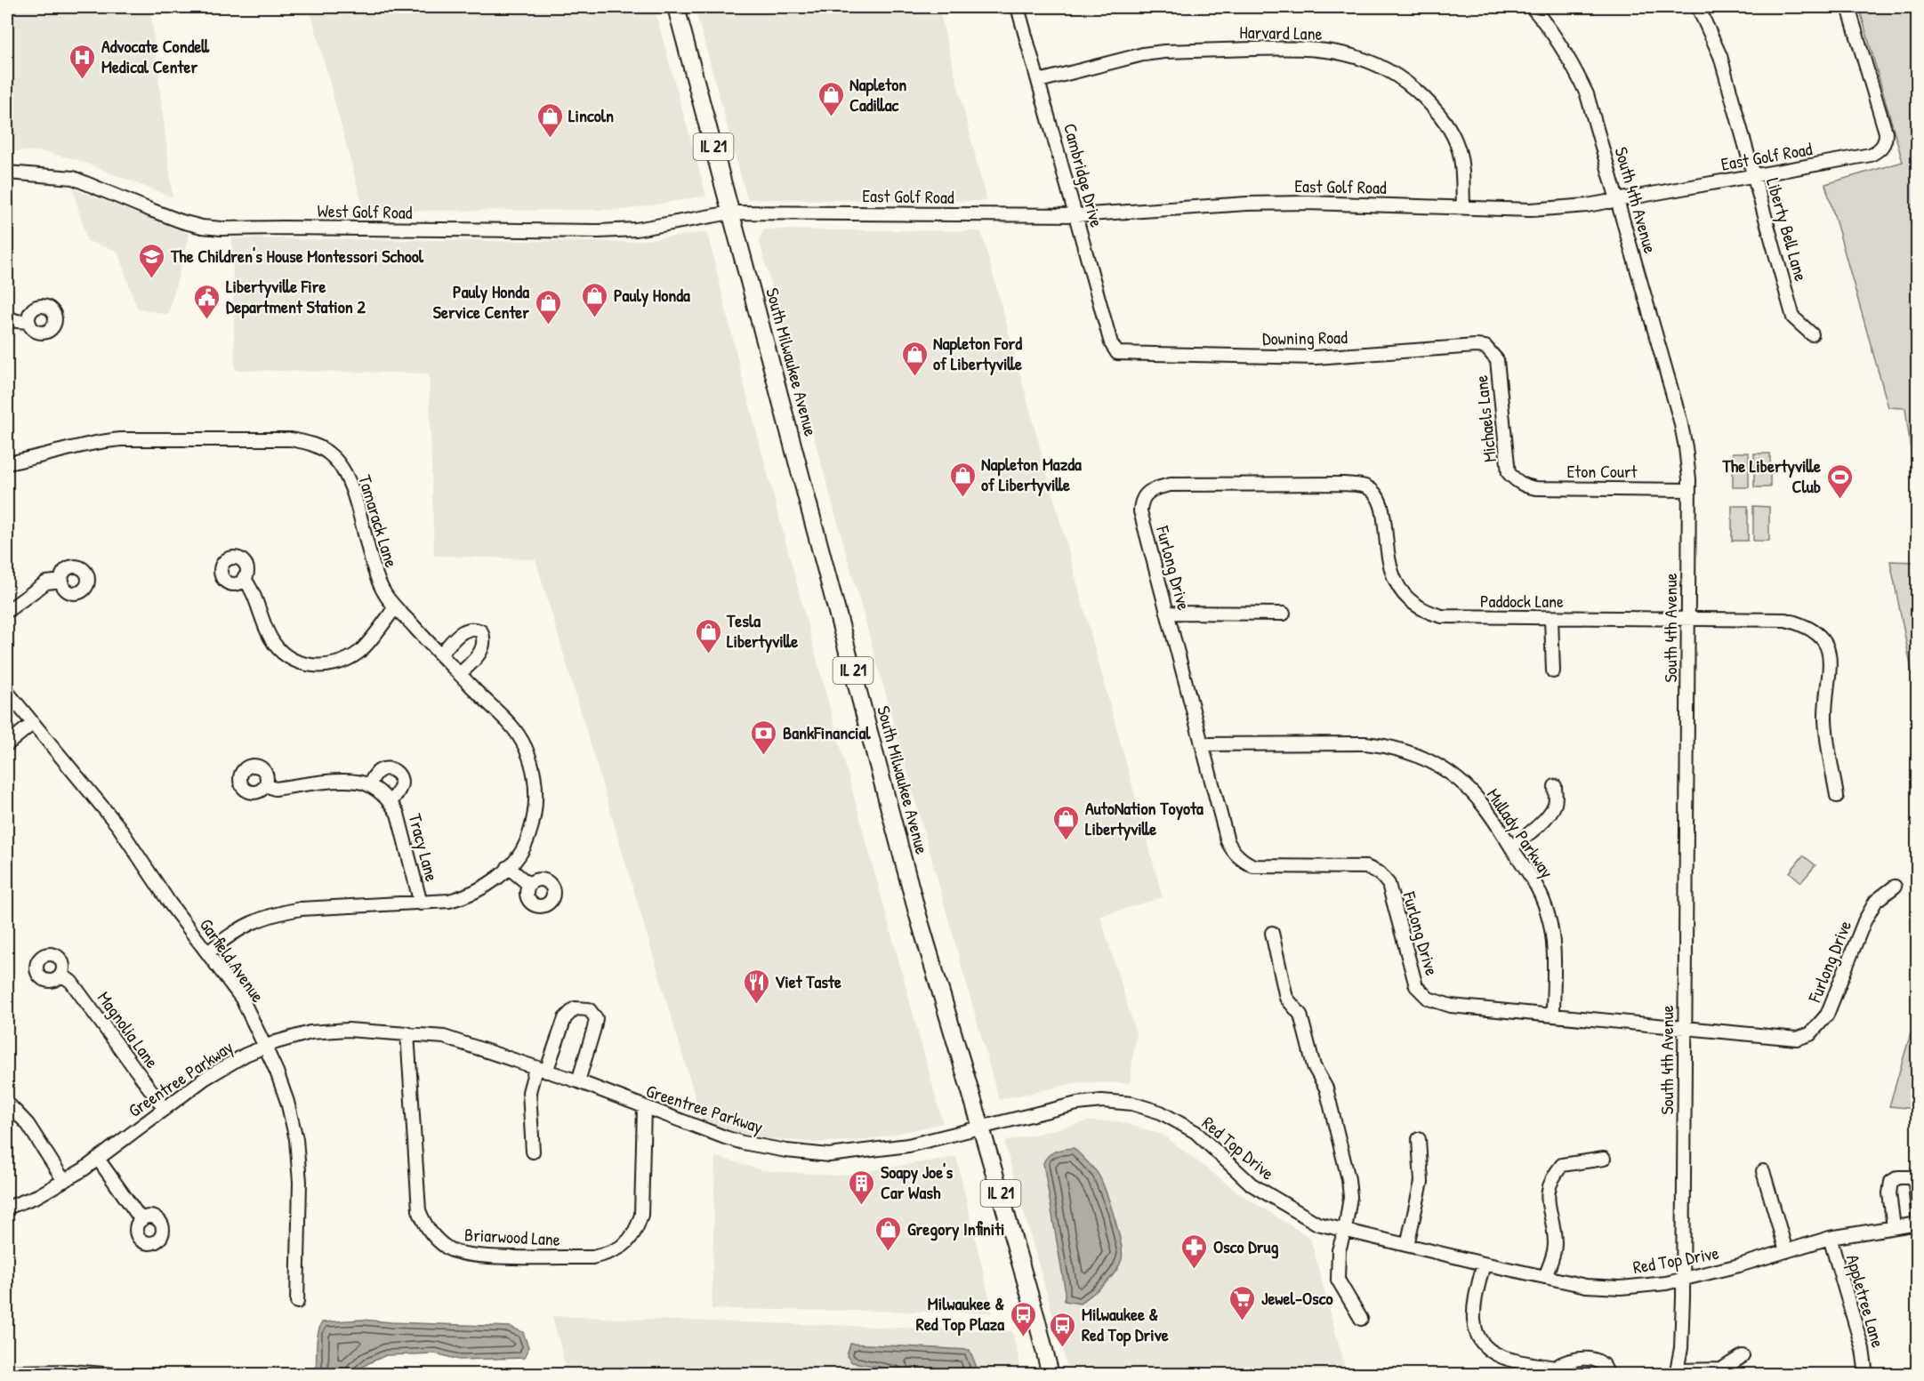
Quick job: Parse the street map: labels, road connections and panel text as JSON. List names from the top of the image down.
{
  "streets": {
    "main road": ["IL 21", "South Milwaukee Avenue"],
    "street": [
      "Harvard Lane",
      "East Golf Road",
      "Cambridge Drive",
      "South 4th Avenue",
      "West Golf Road",
      "Liberty Bell Lane",
      "Downing Road",
      "Michaels Lane",
      "Eton Court",
      "Tamarack Lane",
      "Furlong Drive",
      "Paddock Lane",
      "Mullady Parkway",
      "Tracy Lane",
      "Garfield Avenue",
      "Magnolia Lane",
      "Greentree Parkway",
      "Red Top Drive",
      "Briarwood Lane",
      "Appletree Lane"
    ]
  },
  "crossings": [
    ["Harvard Lane", "East Golf Road"],
    ["Harvard Lane", "Cambridge Drive"],
    ["East Golf Road", "Cambridge Drive"],
    ["East Golf Road", "South 4th Avenue"],
    ["East Golf Road", "West Golf Road"],
    ["East Golf Road", "Liberty Bell Lane"],
    ["East Golf Road", "South Milwaukee Avenue"],
    ["Cambridge Drive", "Downing Road"],
    ["South 4th Avenue", "Eton Court"],
    ["South 4th Avenue", "Furlong Drive"],
    ["South 4th Avenue", "Paddock Lane"],
    ["South 4th Avenue", "Red Top Drive"],
    ["West Golf Road", "South Milwaukee Avenue"],
    ["Downing Road", "Michaels Lane"],
    ["South Milwaukee Avenue", "Greentree Parkway"],
    ["South Milwaukee Avenue", "Red Top Drive"],
    ["Michaels Lane", "Eton Court"],
    ["Tamarack Lane", "Tracy Lane"],
    ["Tamarack Lane", "Garfield Avenue"],
    ["Furlong Drive", "Paddock Lane"],
    ["Furlong Drive", "Mullady Parkway"],
    ["Garfield Avenue", "Greentree Parkway"],
    ["Magnolia Lane", "Greentree Parkway"],
    ["Greentree Parkway", "Red Top Drive"],
    ["Greentree Parkway", "Briarwood Lane"],
    ["Red Top Drive", "Appletree Lane"]
  ],
  "places": {
    "hospital": ["Advocate Condell Medical Center"],
    "shop": [
      "Napleton Cadillac",
      "Lincoln",
      "Pauly Honda",
      "Pauly Honda Service Center",
      "Napleton Ford of Libertyville",
      "Napleton Mazda of Libertyville",
      "Tesla Libertyville",
      "AutoNation Toyota Libertyville",
      "Gregory Infiniti"
    ],
    "school or university": ["The Children's House Montessori School"],
    "public building": ["Libertyville Fire Department Station 2"],
    "sports": ["The Libertyville Club"],
    "bank": ["BankFinancial"],
    "restaurant": ["Viet Taste"],
    "building": ["Soapy Joe's Car Wash"],
    "pharmacy": ["Osco Drug"],
    "supermarket": ["Jewel-Osco"],
    "bus stop": ["Milwaukee & Red Top Plaza", "Milwaukee & Red Top Drive"]
  }
}
